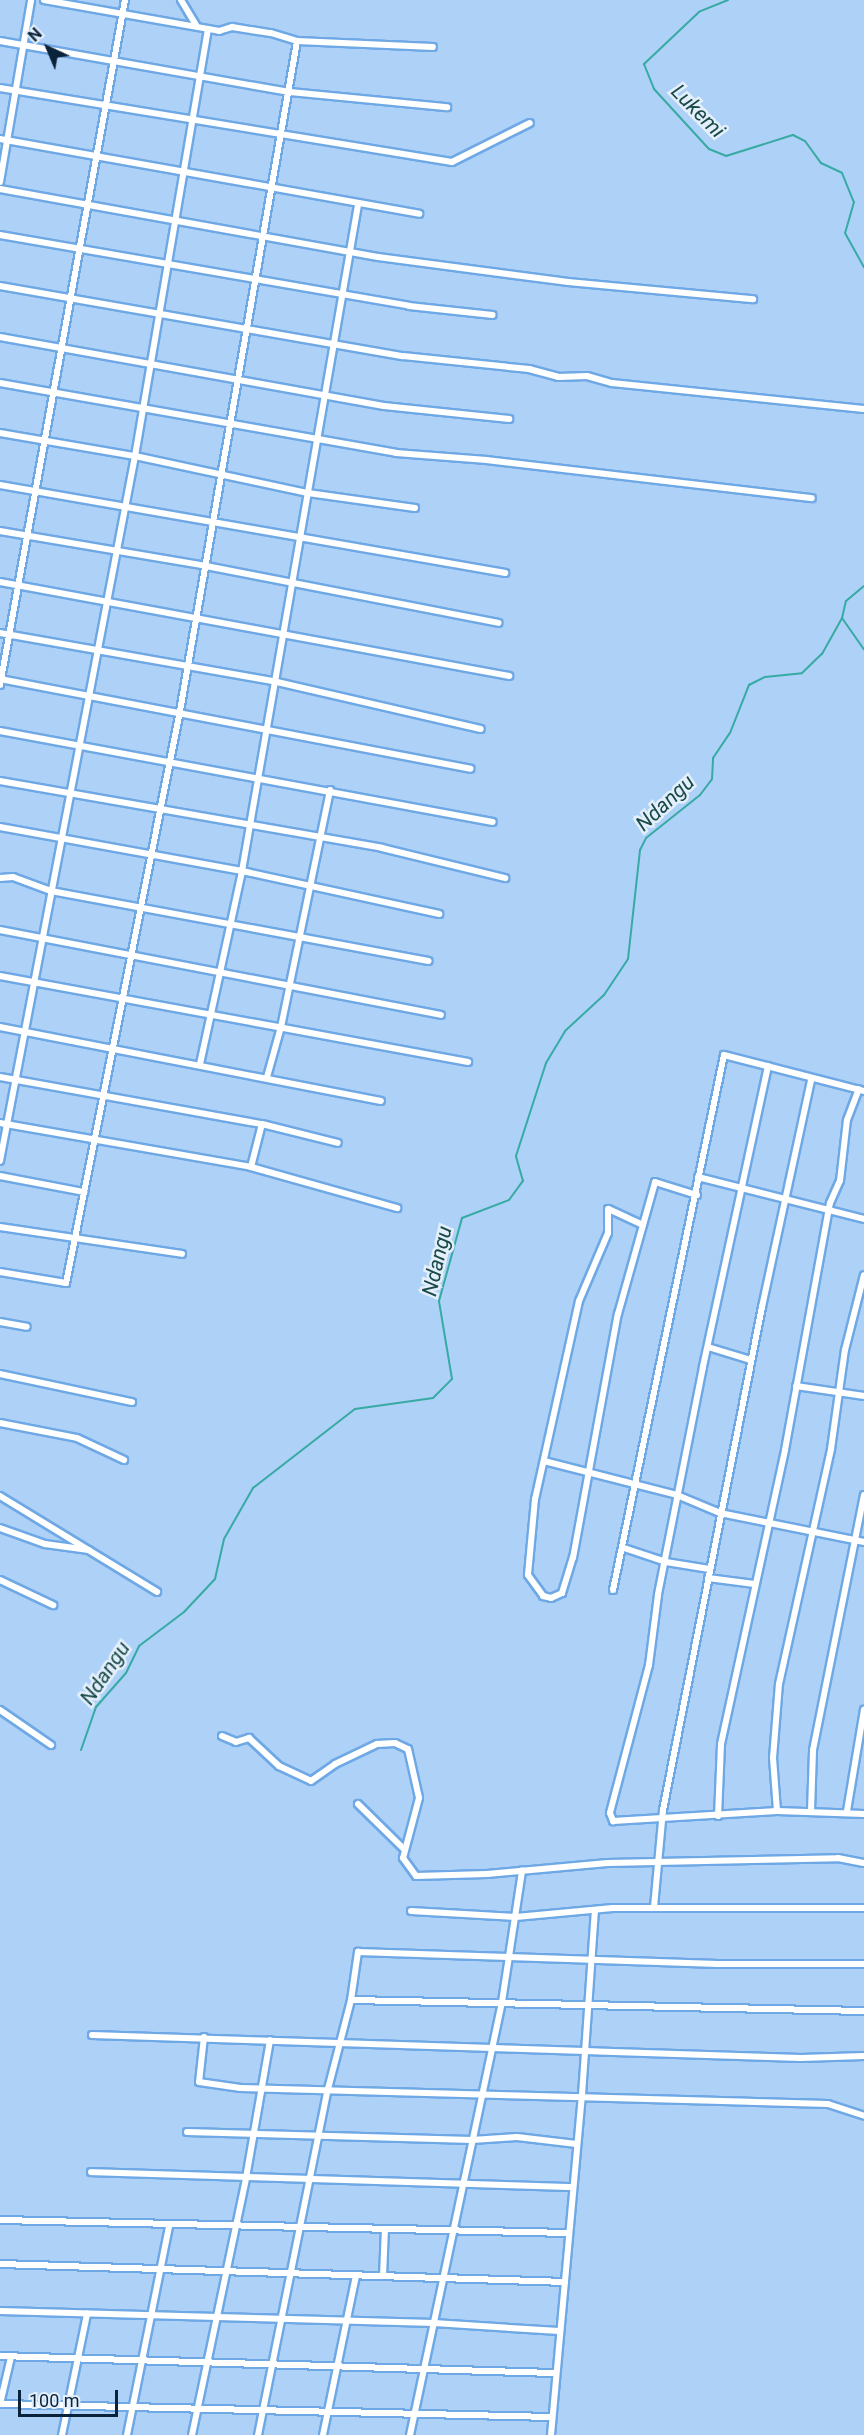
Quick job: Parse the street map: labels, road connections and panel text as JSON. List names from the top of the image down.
{
  "water": ["Lukemi", "Ndangu"],
  "scale_bar": "100 m",
  "north": "top left"
}
